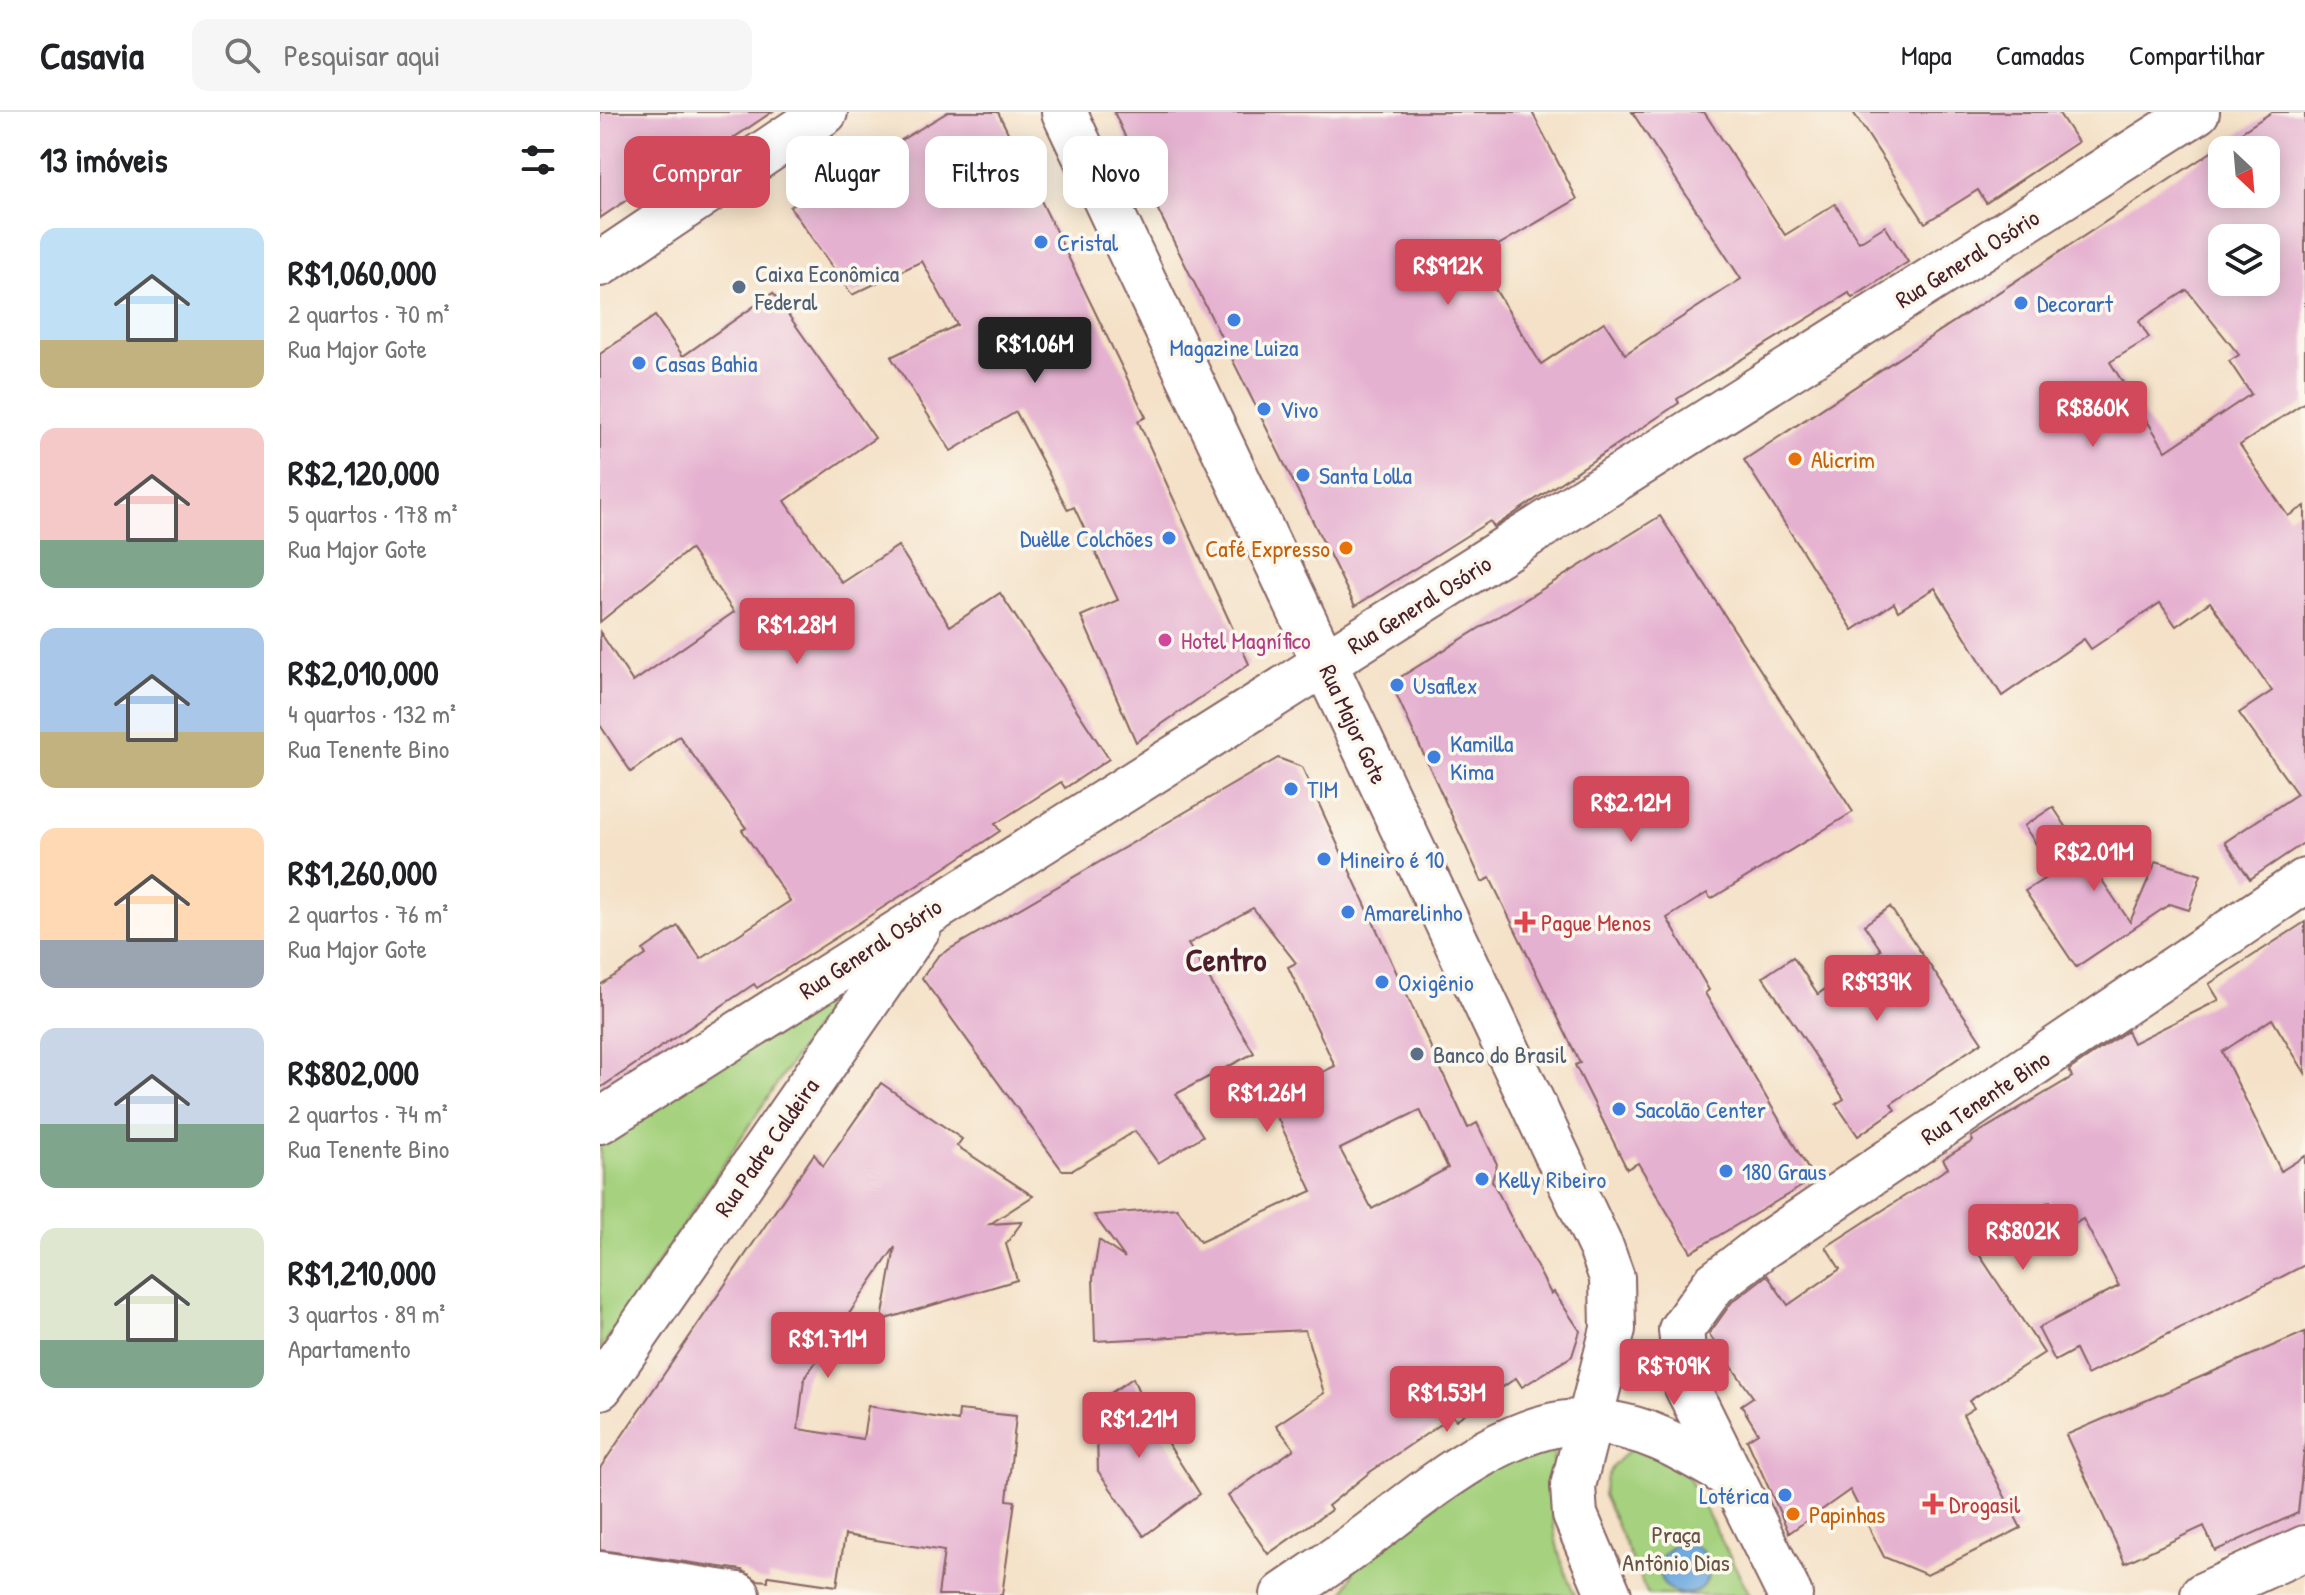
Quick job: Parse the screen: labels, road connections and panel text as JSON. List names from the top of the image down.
{
  "streets": {
    "street": [
      "Rua General Osório",
      "Rua Major Gote",
      "Rua Tenente Bino",
      "Rua Padre Caldeira"
    ]
  },
  "crossings": [
    ["Rua General Osório", "Rua Major Gote"],
    ["Rua General Osório", "Rua Padre Caldeira"]
  ],
  "districts": ["Centro"],
  "parks": ["Praça Antônio Dias"],
  "places": {
    "other": [
      "Cristal",
      "Caixa Econômica Federal",
      "Decorart",
      "Magazine Luiza",
      "Casas Bahia",
      "Vivo",
      "Alicrim",
      "Santa Lolla",
      "Duèlle Colchões",
      "Café Expresso",
      "Hotel Magnífico",
      "Usaflex",
      "Kamilla Kima",
      "TIM",
      "Mineiro é 10",
      "Amarelinho",
      "Oxigênio",
      "Banco do Brasil",
      "Sacolão Center",
      "180 Graus",
      "Kelly Ribeiro",
      "Lotérica",
      "Papinhas"
    ],
    "health": ["Pague Menos", "Drogasil"]
  },
  "north": "bottom right",
  "page": {
    "header": "Casavia",
    "search": "Pesquisar aqui",
    "nav": ["Mapa", "Camadas", "Compartilhar"],
    "heading": "13 imóveis",
    "chip": [
      "Comprar",
      "Alugar",
      "Filtros",
      "Novo"
    ],
    "list": [
      {
        "name": "R$1,060,000",
        "note": "2 quartos · 70 m² · Rua Major Gote"
      },
      {
        "name": "R$2,120,000",
        "note": "5 quartos · 178 m² · Rua Major Gote"
      },
      {
        "name": "R$2,010,000",
        "note": "4 quartos · 132 m² · Rua Tenente Bino"
      },
      {
        "name": "R$1,260,000",
        "note": "2 quartos · 76 m² · Rua Major Gote"
      },
      {
        "name": "R$802,000",
        "note": "2 quartos · 74 m² · Rua Tenente Bino"
      },
      {
        "name": "R$1,210,000",
        "note": "3 quartos · 89 m² · Apartamento"
      }
    ],
    "price": [
      "R$912K",
      "R$1.06M",
      "R$860K",
      "R$1.28M",
      "R$2.12M",
      "R$2.01M",
      "R$939K",
      "R$1.26M",
      "R$802K",
      "R$1.71M",
      "R$709K",
      "R$1.53M",
      "R$1.21M"
    ]
  }
}
